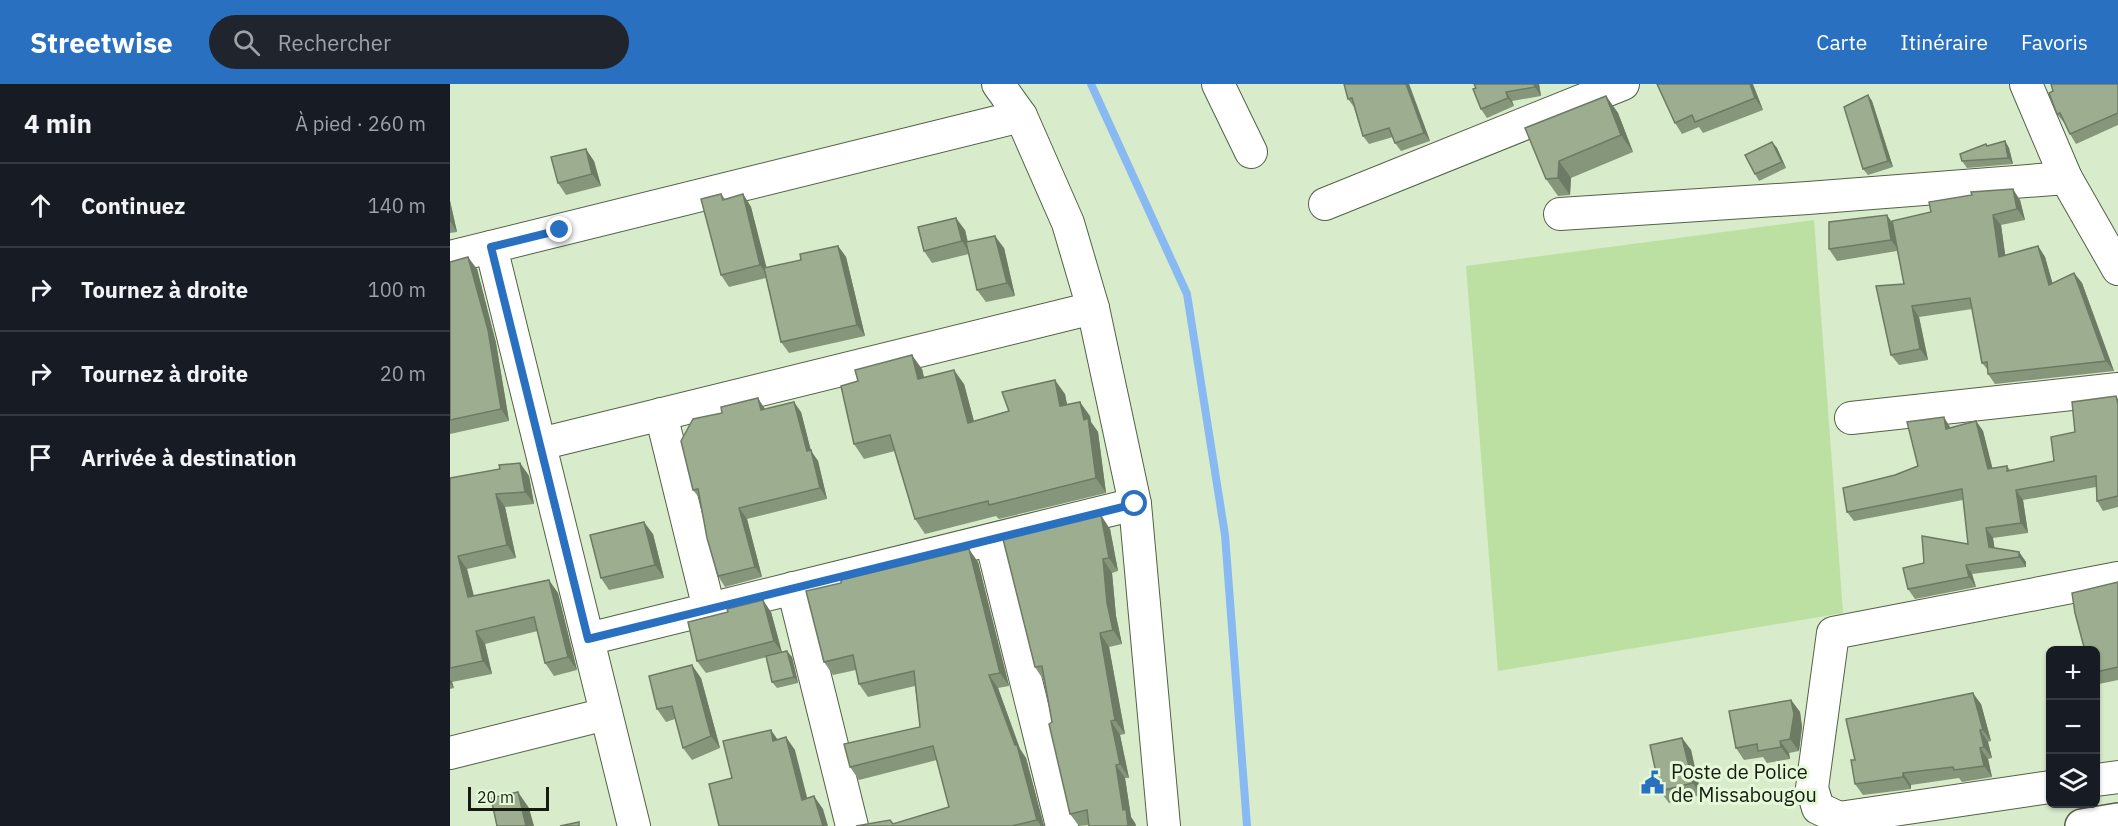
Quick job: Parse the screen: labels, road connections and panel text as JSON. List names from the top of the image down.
{
  "places": {
    "public building": ["Poste de Police de Missabougou"]
  },
  "scale_bar": "20 m",
  "page": {
    "header": "Streetwise",
    "search": "Rechercher",
    "nav": ["Carte", "Itinéraire", "Favoris"],
    "heading": ["4 min", "À pied · 260 m"],
    "list": [
      ["Continuez", "140 m"],
      ["Tournez à droite", "100 m"],
      ["Tournez à droite", "20 m"],
      "Arrivée à destination"
    ],
    "map_buttons": ["+", "−"],
    "scale": "20 m"
  }
}
